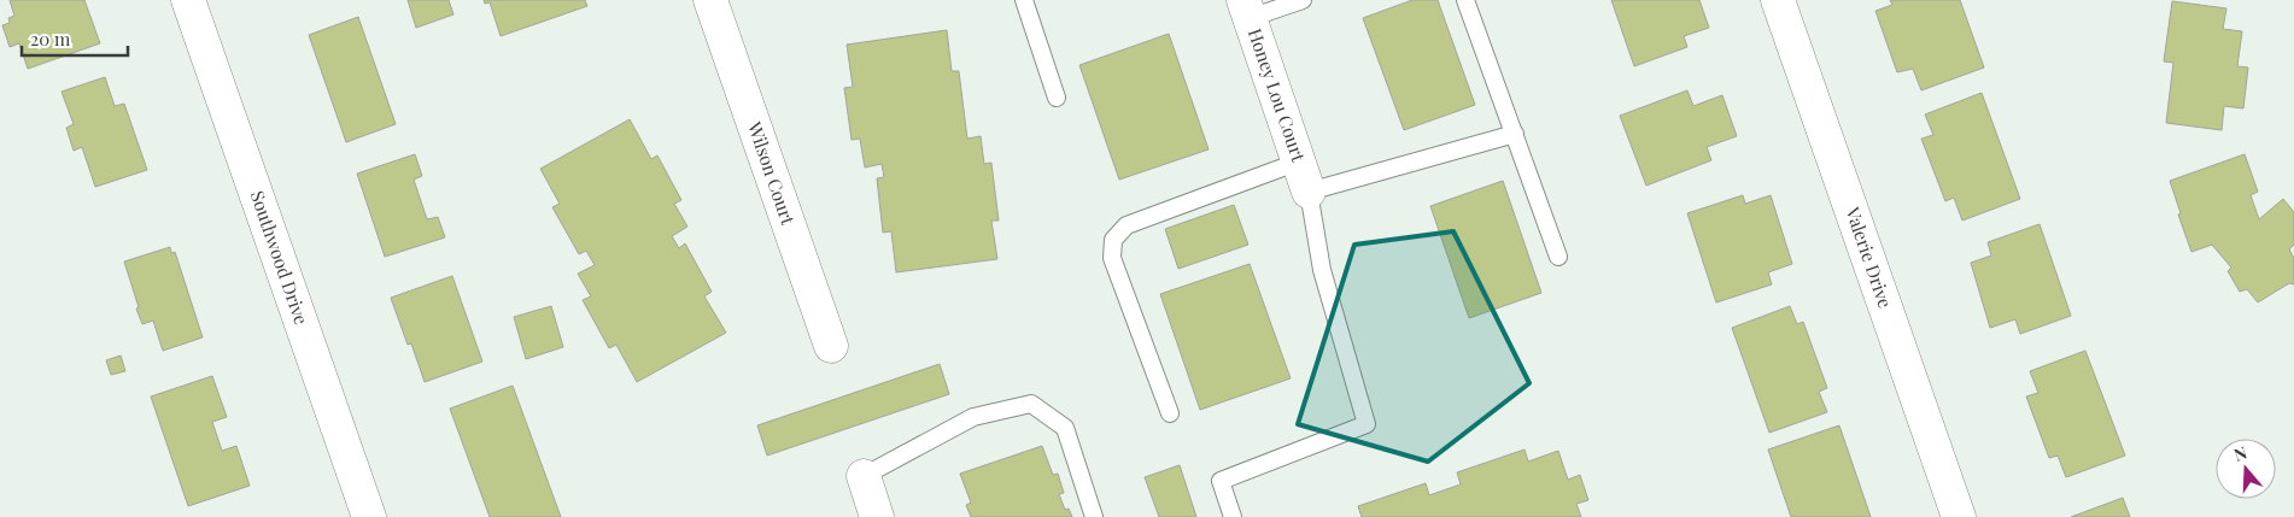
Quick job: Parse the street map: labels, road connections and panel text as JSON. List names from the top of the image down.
{
  "streets": {
    "street": [
      "Honey Lou Court",
      "Wilson Court",
      "Southwood Drive",
      "Valerie Drive"
    ]
  },
  "scale_bar": "20 m",
  "north": "top"
}
